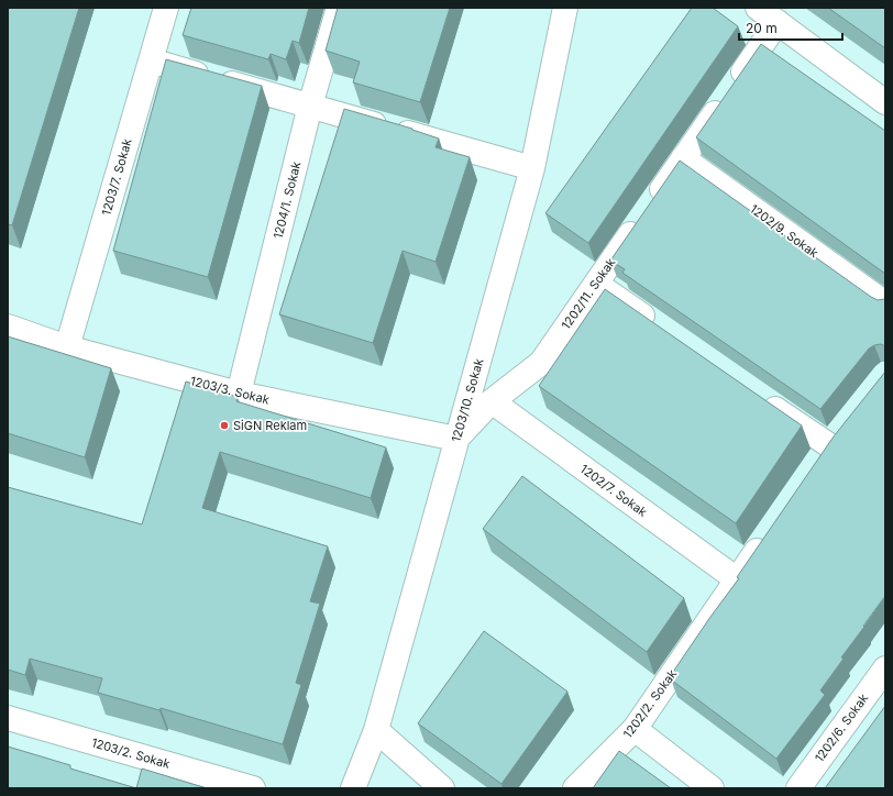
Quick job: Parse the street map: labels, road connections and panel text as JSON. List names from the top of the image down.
{
  "streets": {
    "street": [
      "1203/7. Sokak",
      "1204/1. Sokak",
      "1202/9. Sokak",
      "1202/11. Sokak",
      "1203/3. Sokak",
      "1203/10. Sokak",
      "1202/7. Sokak",
      "1202/2. Sokak",
      "1202/6. Sokak",
      "1203/2. Sokak"
    ]
  },
  "crossings": [
    ["1203/7. Sokak", "1203/3. Sokak"],
    ["1204/1. Sokak", "1203/3. Sokak"],
    ["1202/9. Sokak", "1202/11. Sokak"],
    ["1202/11. Sokak", "1203/3. Sokak"],
    ["1202/11. Sokak", "1203/10. Sokak"],
    ["1202/11. Sokak", "1202/7. Sokak"],
    ["1203/3. Sokak", "1203/10. Sokak"],
    ["1202/7. Sokak", "1202/2. Sokak"]
  ],
  "places": ["SiGN Reklam"],
  "scale_bar": "20 m"
}
